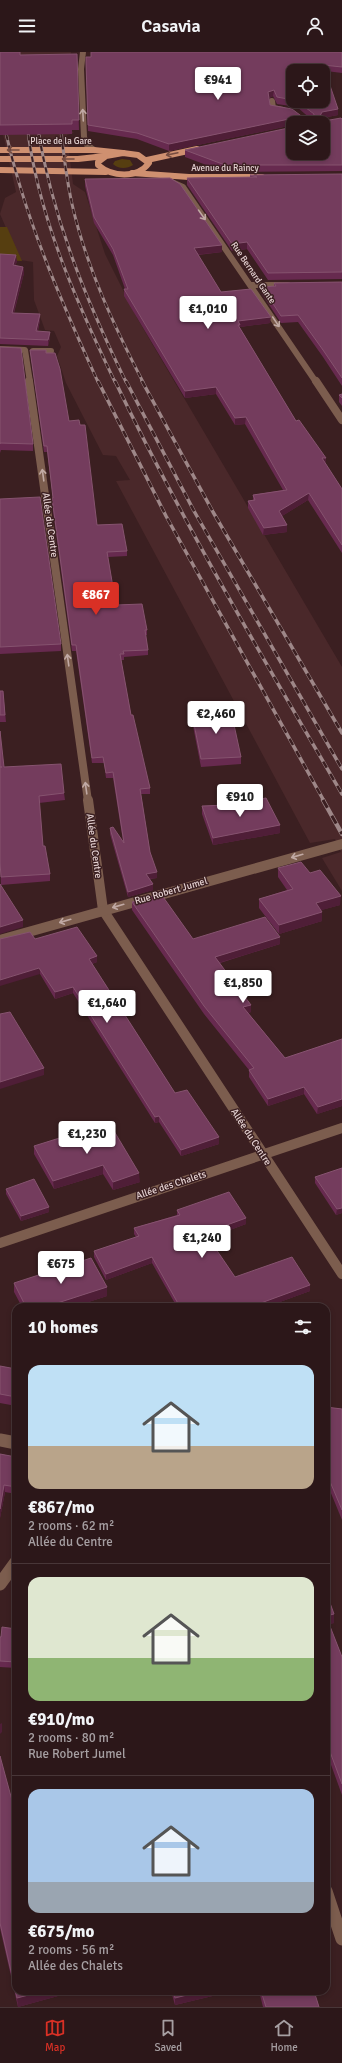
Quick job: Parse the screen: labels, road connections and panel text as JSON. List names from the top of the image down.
{
  "streets": {
    "main road": ["Place de la Gare", "Avenue du Raincy"],
    "street": [
      "Rue Bernard Gante",
      "Allée du Centre",
      "Rue Robert Jumel",
      "Allée des Chalets"
    ]
  },
  "crossings": [
    ["Allée du Centre", "Rue Robert Jumel"],
    ["Allée du Centre", "Allée des Chalets"]
  ],
  "one_way": ["Rue Bernard Gante", "Allée du Centre", "Rue Robert Jumel"],
  "page": {
    "header": "Casavia",
    "price": [
      "€941",
      "€1,010",
      "€867",
      "€2,460",
      "€910",
      "€1,850",
      "€1,640",
      "€1,230",
      "€1,240",
      "€675"
    ],
    "heading": "10 homes",
    "list": [
      {
        "name": "€867/mo",
        "note": "2 rooms · 62 m² · Allée du Centre"
      },
      {
        "name": "€910/mo",
        "note": "2 rooms · 80 m² · Rue Robert Jumel"
      },
      {
        "name": "€675/mo",
        "note": "2 rooms · 56 m² · Allée des Chalets"
      }
    ],
    "tabs": ["Map", "Saved", "Home"]
  }
}
